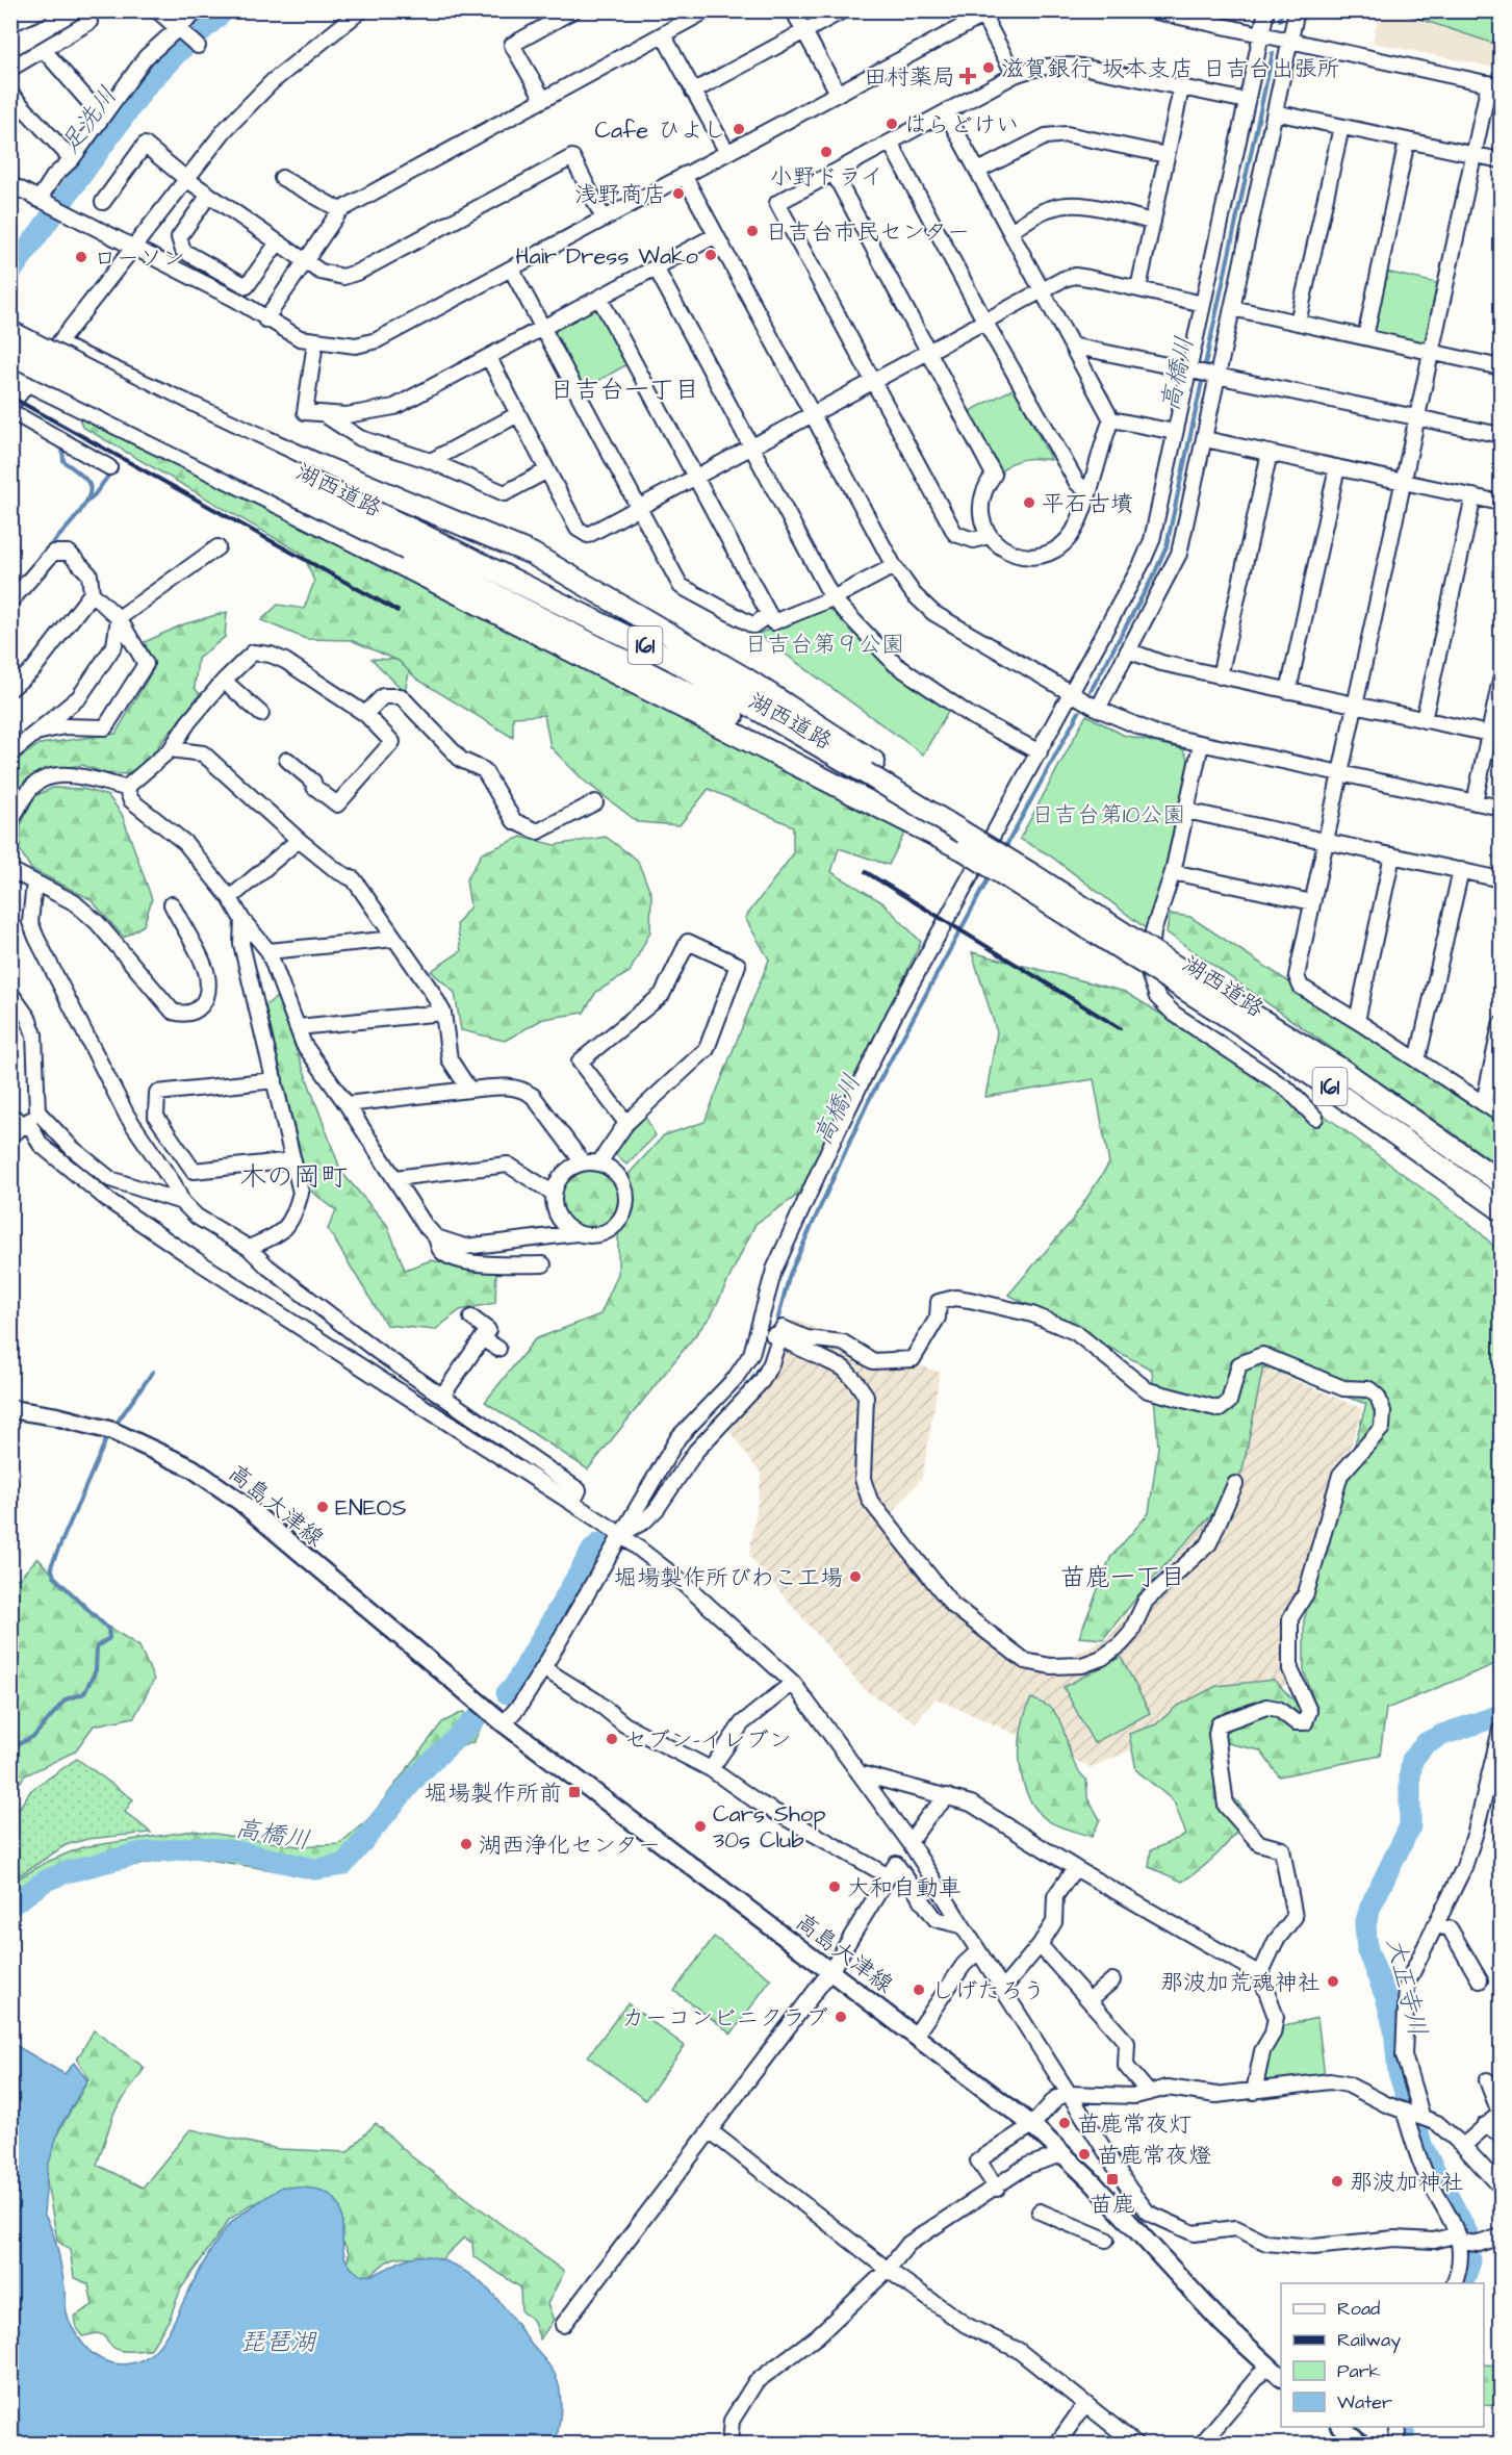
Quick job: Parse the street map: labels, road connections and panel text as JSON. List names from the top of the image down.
{
  "streets": {
    "highway": ["湖西道路", "161"],
    "main road": ["高島大津線"]
  },
  "districts": ["日吉台一丁目", "木の岡町", "苗鹿一丁目"],
  "water": [
    "足洗川",
    "高橋川",
    "大正寺川",
    "琵琶湖"
  ],
  "parks": ["日吉台第９公園", "日吉台第10公園"],
  "places": {
    "other": [
      "滋賀銀行 坂本支店 日吉台出張所",
      "はらどけい",
      "Cafe ひよし",
      "小野ドライ",
      "浅野商店",
      "日吉台市民センター",
      "Hair Dress Wako",
      "ローソン",
      "平石古墳",
      "ENEOS",
      "堀場製作所びわこ工場",
      "セブン-イレブン",
      "Cars Shop 30s Club",
      "湖西浄化センター",
      "大和自動車",
      "那波加荒魂神社",
      "しげたろう",
      "カーコンビニクラブ",
      "苗鹿常夜灯",
      "苗鹿常夜燈",
      "那波加神社"
    ],
    "health": ["田村薬局"],
    "transit": ["堀場製作所前", "苗鹿"]
  },
  "legend": [
    "Road",
    "Railway",
    "Park",
    "Water"
  ]
}
